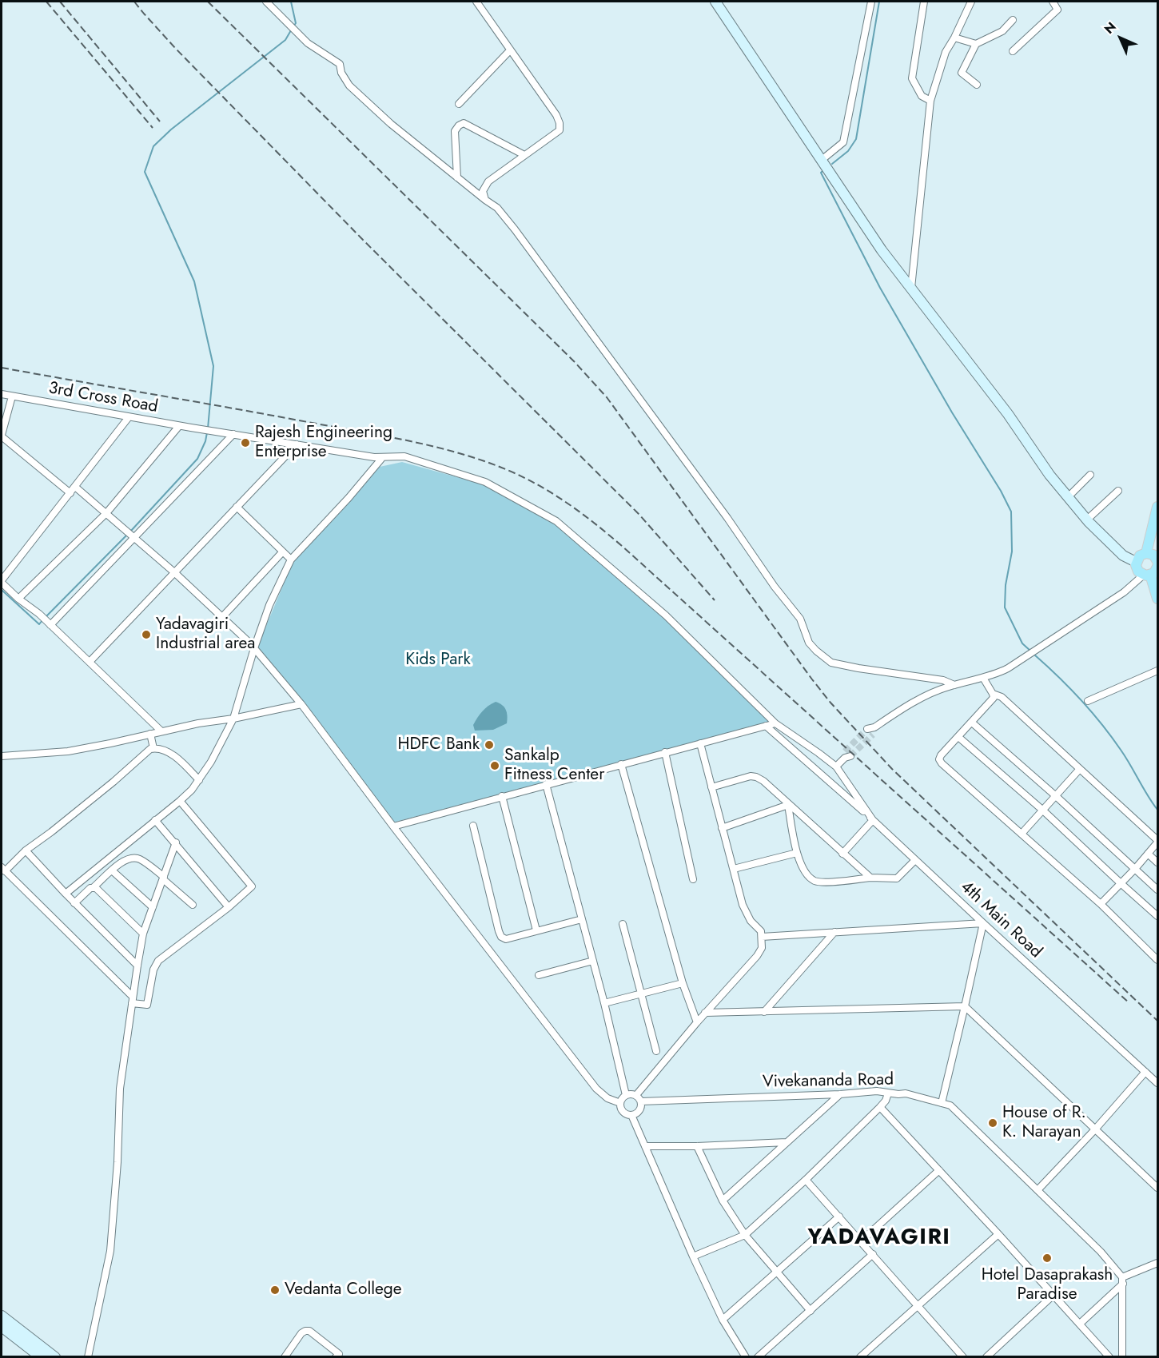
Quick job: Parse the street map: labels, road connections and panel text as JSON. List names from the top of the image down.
{
  "streets": {
    "street": ["3rd Cross Road", "4th Main Road", "Vivekananda Road"]
  },
  "crossings": [
    ["3rd Cross Road", "4th Main Road"]
  ],
  "districts": ["YADAVAGIRI"],
  "parks": ["Kids Park"],
  "places": [
    "Rajesh Engineering Enterprise",
    "Yadavagiri Industrial area",
    "HDFC Bank",
    "Sankalp Fitness Center",
    "House of R. K. Narayan",
    "Hotel Dasaprakash Paradise",
    "Vedanta College"
  ],
  "north": "top left"
}
